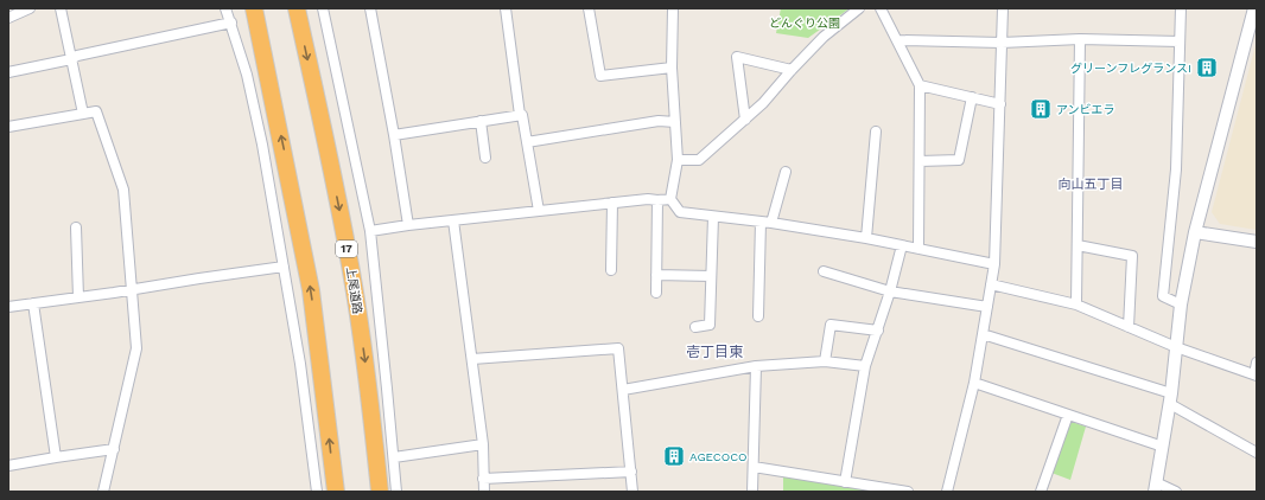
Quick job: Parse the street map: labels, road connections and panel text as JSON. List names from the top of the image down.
{
  "streets": {
    "highway": ["17", "上尾道路"]
  },
  "districts": ["向山五丁目", "壱丁目東"],
  "parks": ["どんぐり公園"],
  "places": {
    "building": ["グリーンフレグランスI", "アンビエラ", "AGECOCO"]
  }
}
